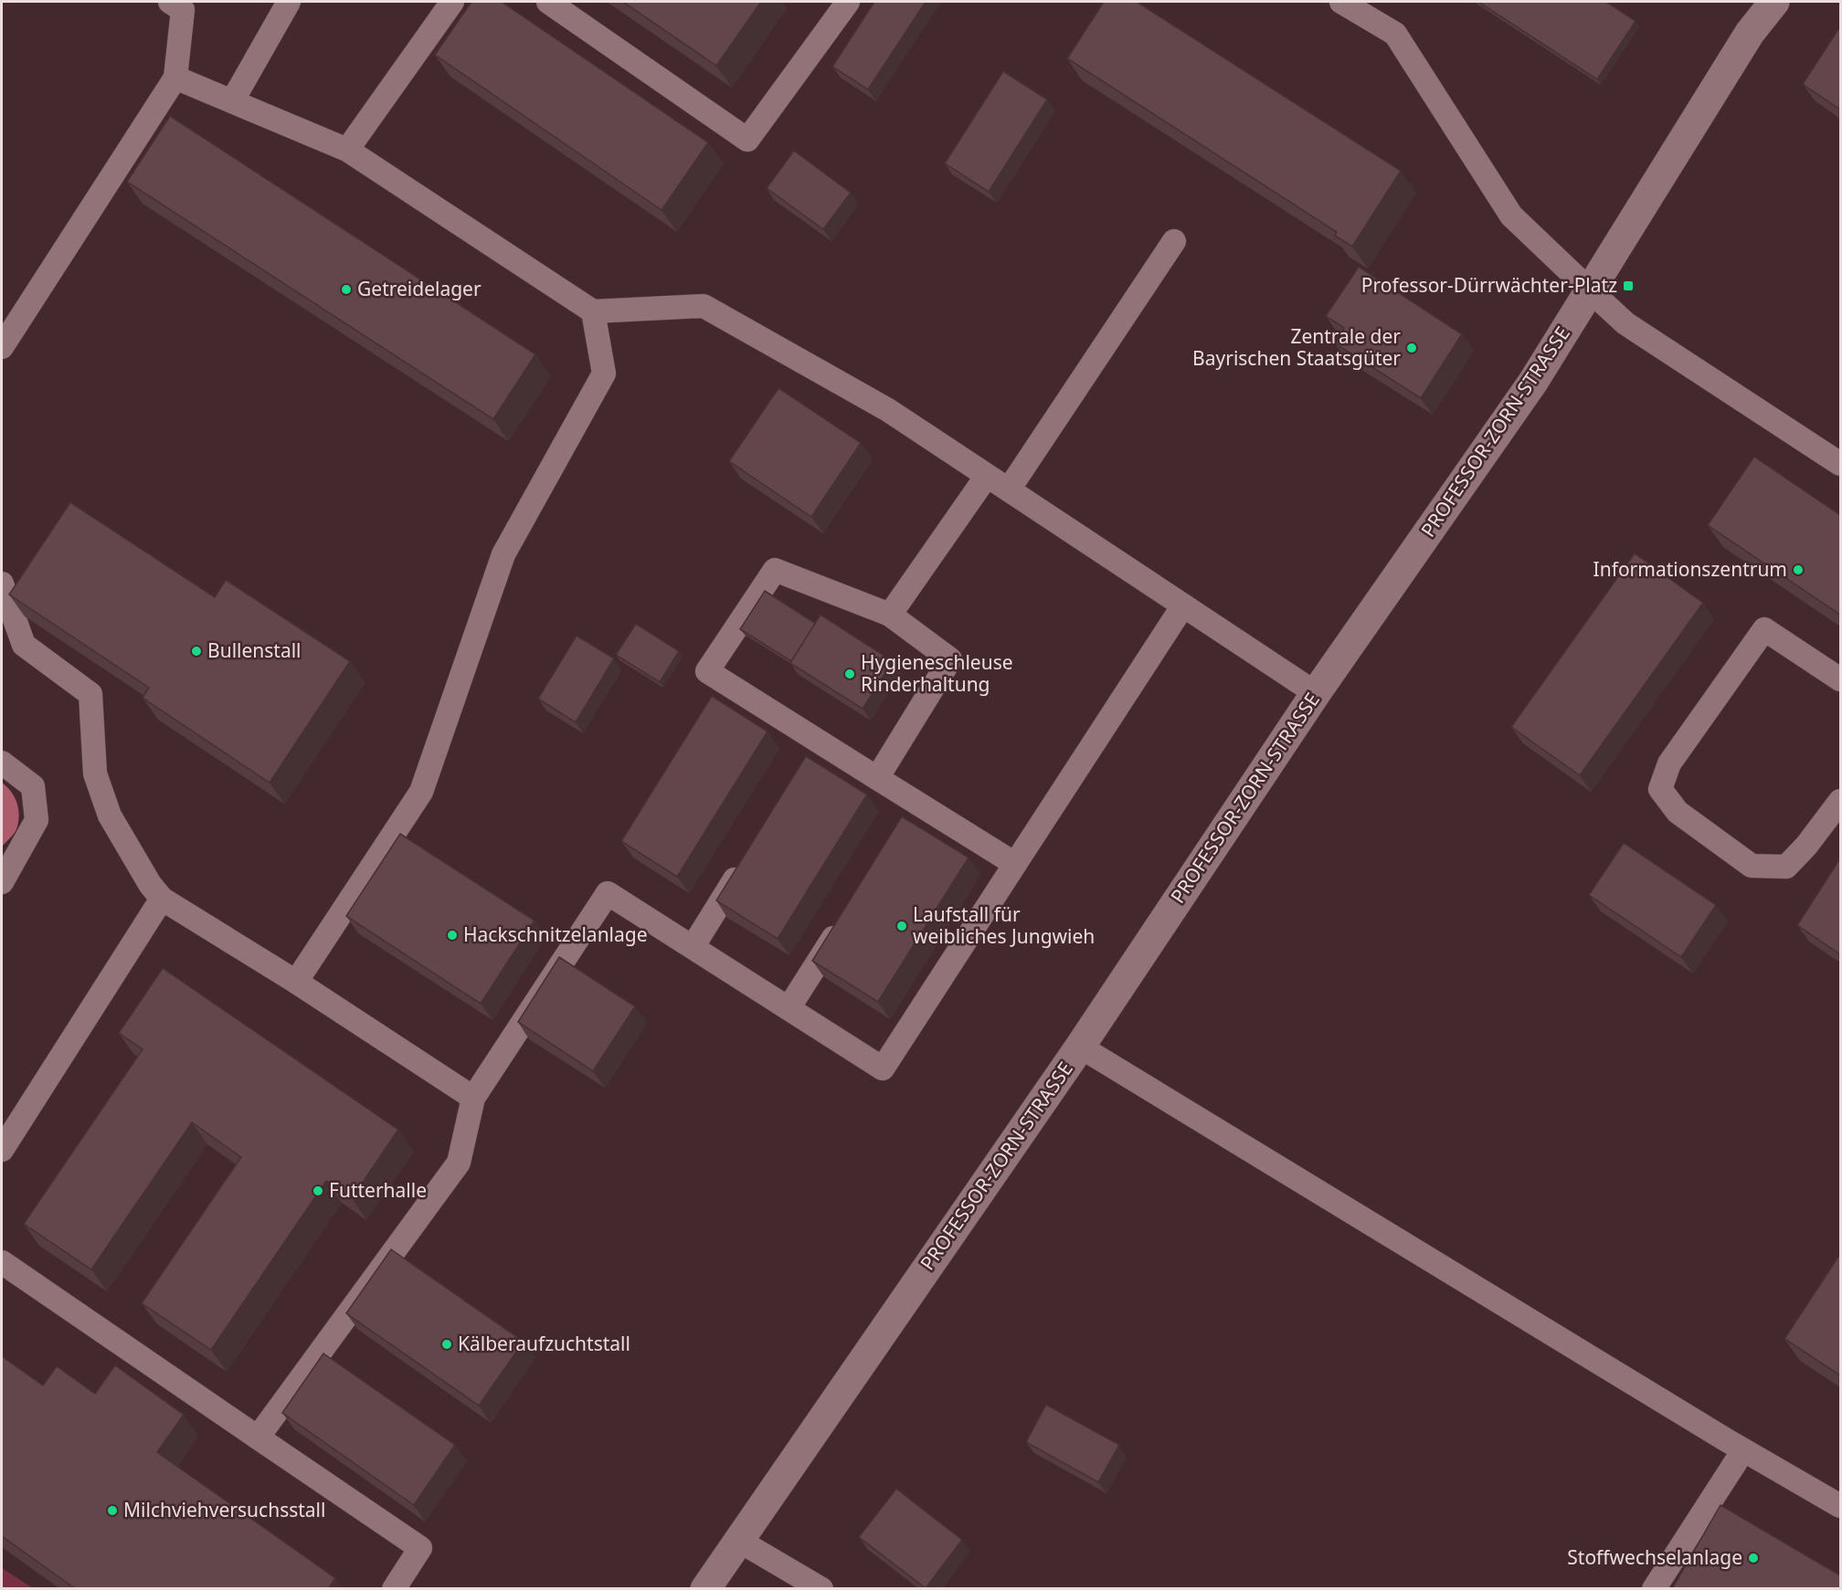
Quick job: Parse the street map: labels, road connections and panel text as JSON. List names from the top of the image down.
{
  "streets": {
    "street": ["PROFESSOR-ZORN-STRASSE"]
  },
  "places": {
    "transit": ["Professor-Dürrwächter-Platz"],
    "other": [
      "Getreidelager",
      "Zentrale der Bayrischen Staatsgüter",
      "Informationszentrum",
      "Bullenstall",
      "Hygieneschleuse Rinderhaltung",
      "Laufstall für weibliches Jungwieh",
      "Hackschnitzelanlage",
      "Futterhalle",
      "Kälberaufzuchtstall",
      "Milchviehversuchsstall",
      "Stoffwechselanlage"
    ]
  }
}
